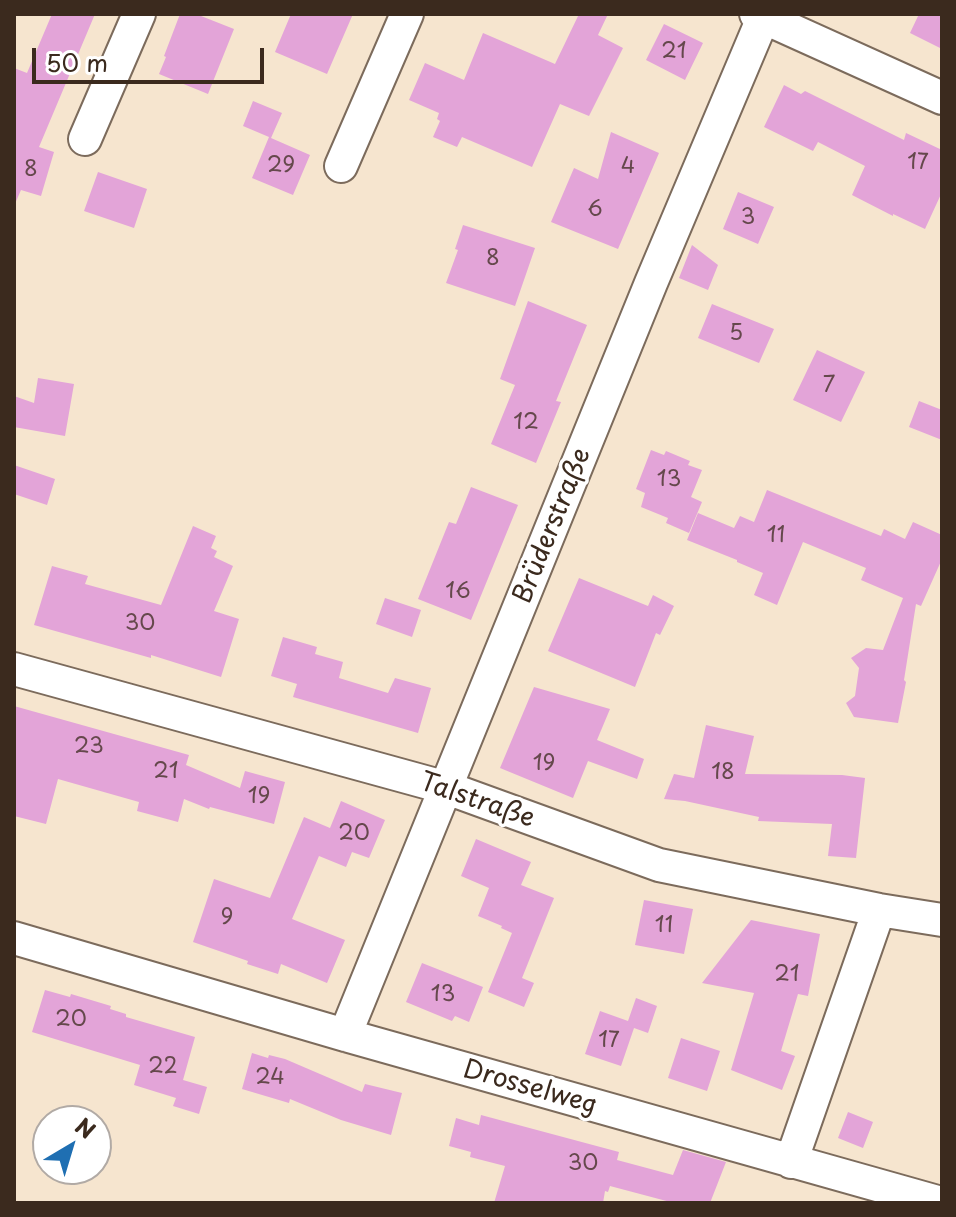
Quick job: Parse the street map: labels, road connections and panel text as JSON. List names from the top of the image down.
{
  "streets": {
    "street": ["Brüderstraße", "Talstraße", "Drosselweg"]
  },
  "crossings": [
    ["Brüderstraße", "Talstraße"],
    ["Brüderstraße", "Drosselweg"]
  ],
  "house_numbers": [
    "21",
    "17",
    "29",
    "4",
    "8",
    "6",
    "3",
    "8",
    "5",
    "7",
    "12",
    "13",
    "11",
    "16",
    "30",
    "23",
    "19",
    "21",
    "18",
    "19",
    "20",
    "9",
    "11",
    "21",
    "13",
    "20",
    "17",
    "22",
    "24",
    "30"
  ],
  "scale_bar": "50 m",
  "north": "top right"
}
